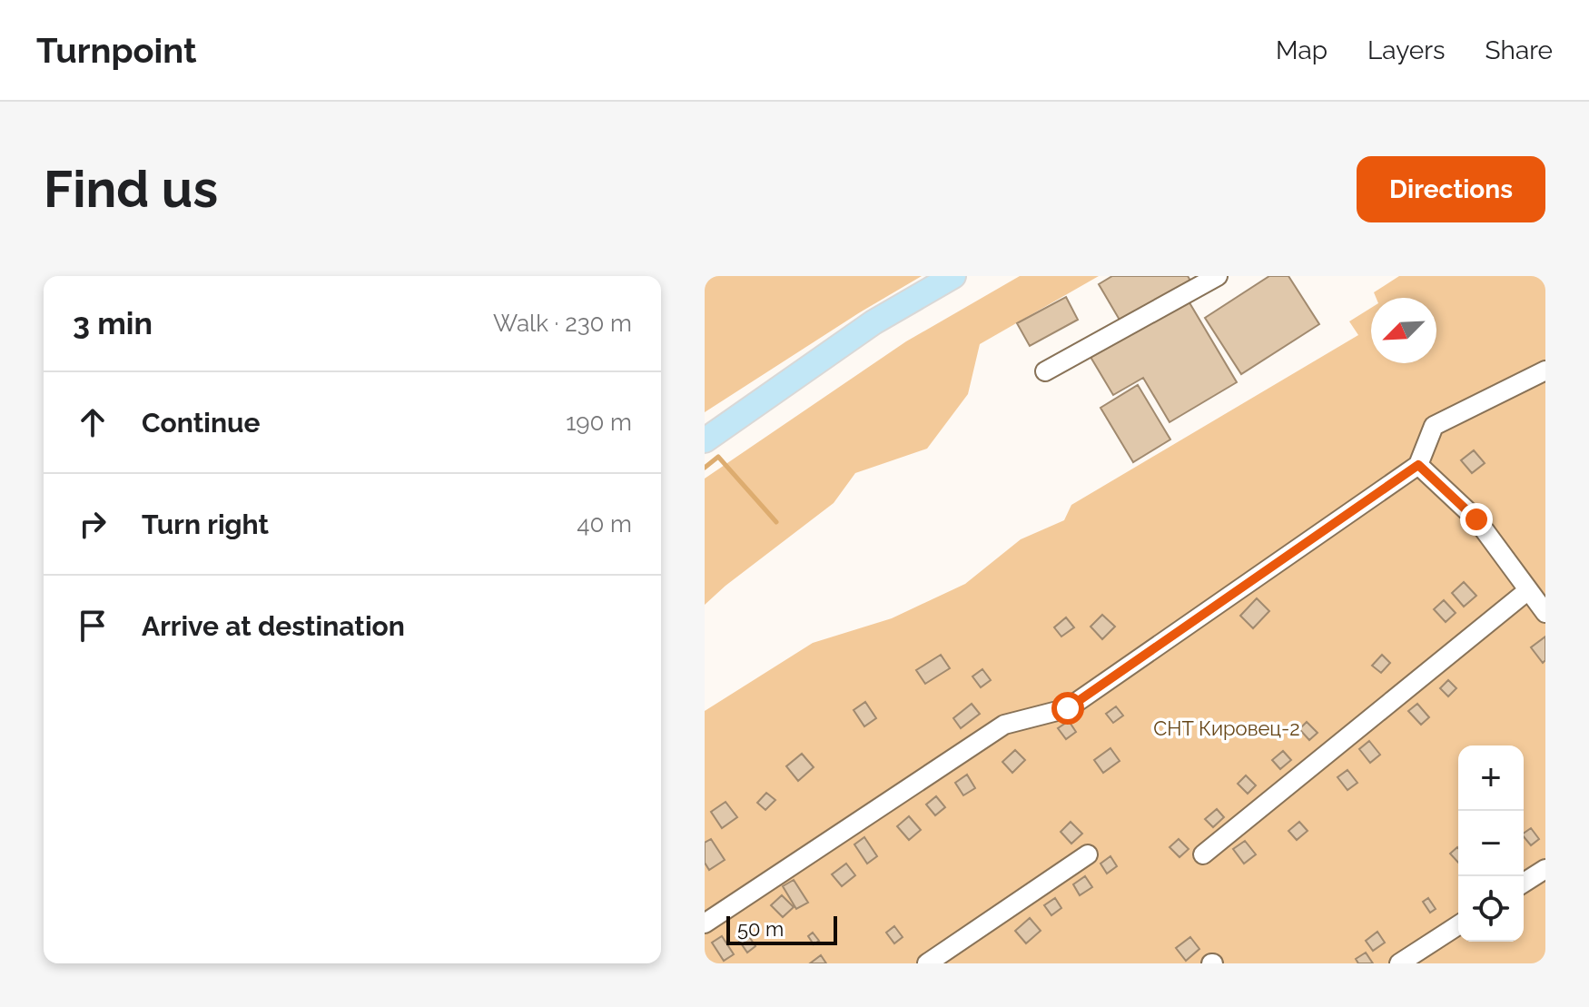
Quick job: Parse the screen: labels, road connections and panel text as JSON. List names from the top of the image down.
{
  "parks": ["СНТ Кировец-2"],
  "scale_bar": "50 m",
  "north": "bottom left",
  "page": {
    "header": "Turnpoint",
    "nav": ["Map", "Layers", "Share"],
    "buttons": "Directions",
    "title": "Find us",
    "heading": ["3 min", "Walk · 230 m"],
    "list": [
      ["Continue", "190 m"],
      ["Turn right", "40 m"],
      "Arrive at destination"
    ],
    "map_buttons": ["+", "−"],
    "scale": "50 m"
  }
}
